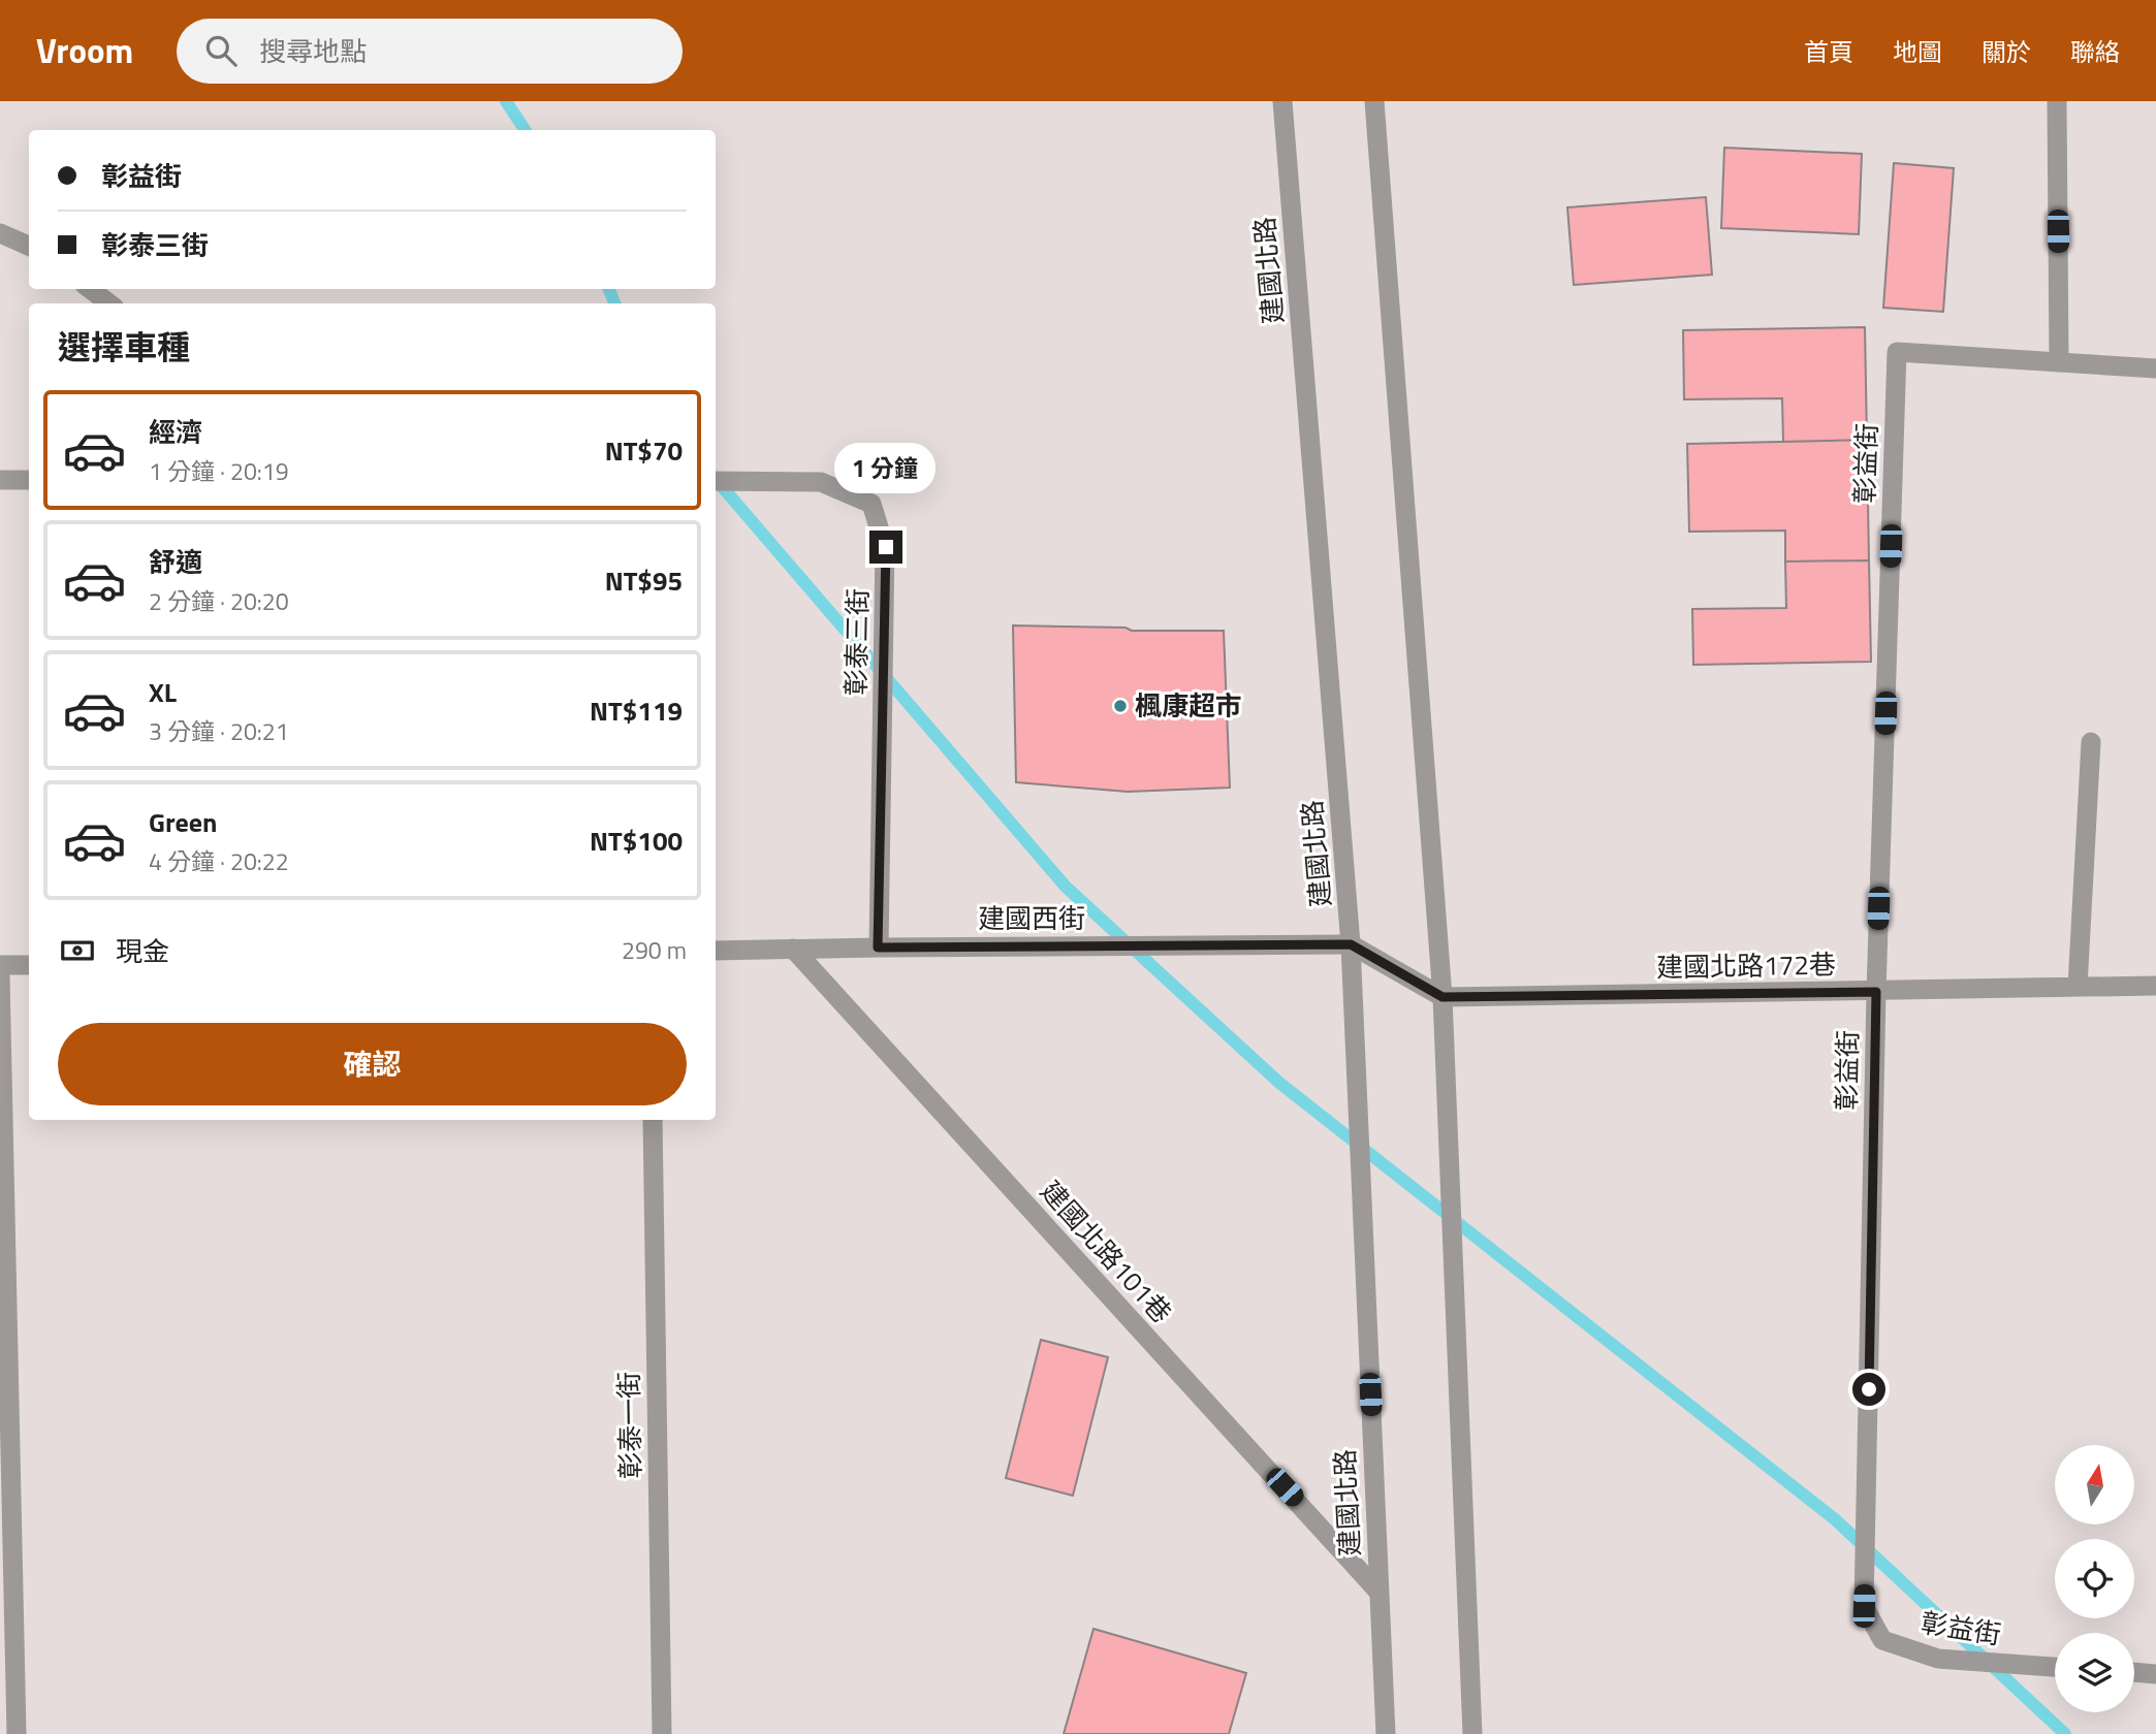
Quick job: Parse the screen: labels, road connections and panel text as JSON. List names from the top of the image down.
{
  "streets": {
    "street": [
      "建國北路",
      "彰益街",
      "彰泰三街",
      "建國西街",
      "建國北路172巷",
      "建國北路101巷",
      "彰泰一街"
    ]
  },
  "crossings": [
    ["建國北路", "建國西街"],
    ["建國北路", "建國北路101巷"],
    ["彰益街", "建國北路172巷"],
    ["彰泰三街", "建國西街"],
    ["建國西街", "建國北路101巷"]
  ],
  "places": ["楓康超市"],
  "north": "top",
  "page": {
    "header": "Vroom",
    "search": "搜尋地點",
    "nav": [
      "首頁",
      "地圖",
      "關於",
      "聯絡"
    ],
    "banner": ["彰益街", "彰泰三街"],
    "heading": "選擇車種",
    "list": [
      {
        "name": "經濟",
        "note": "1 分鐘 · 20:19",
        "value": "NT$70"
      },
      {
        "name": "舒適",
        "note": "2 分鐘 · 20:20",
        "value": "NT$95"
      },
      {
        "name": "XL",
        "note": "3 分鐘 · 20:21",
        "value": "NT$119"
      },
      {
        "name": "Green",
        "note": "4 分鐘 · 20:22",
        "value": "NT$100"
      }
    ],
    "bubble": "1 分鐘",
    "pay": ["現金", "290 m"],
    "buttons": "確認"
  }
}
